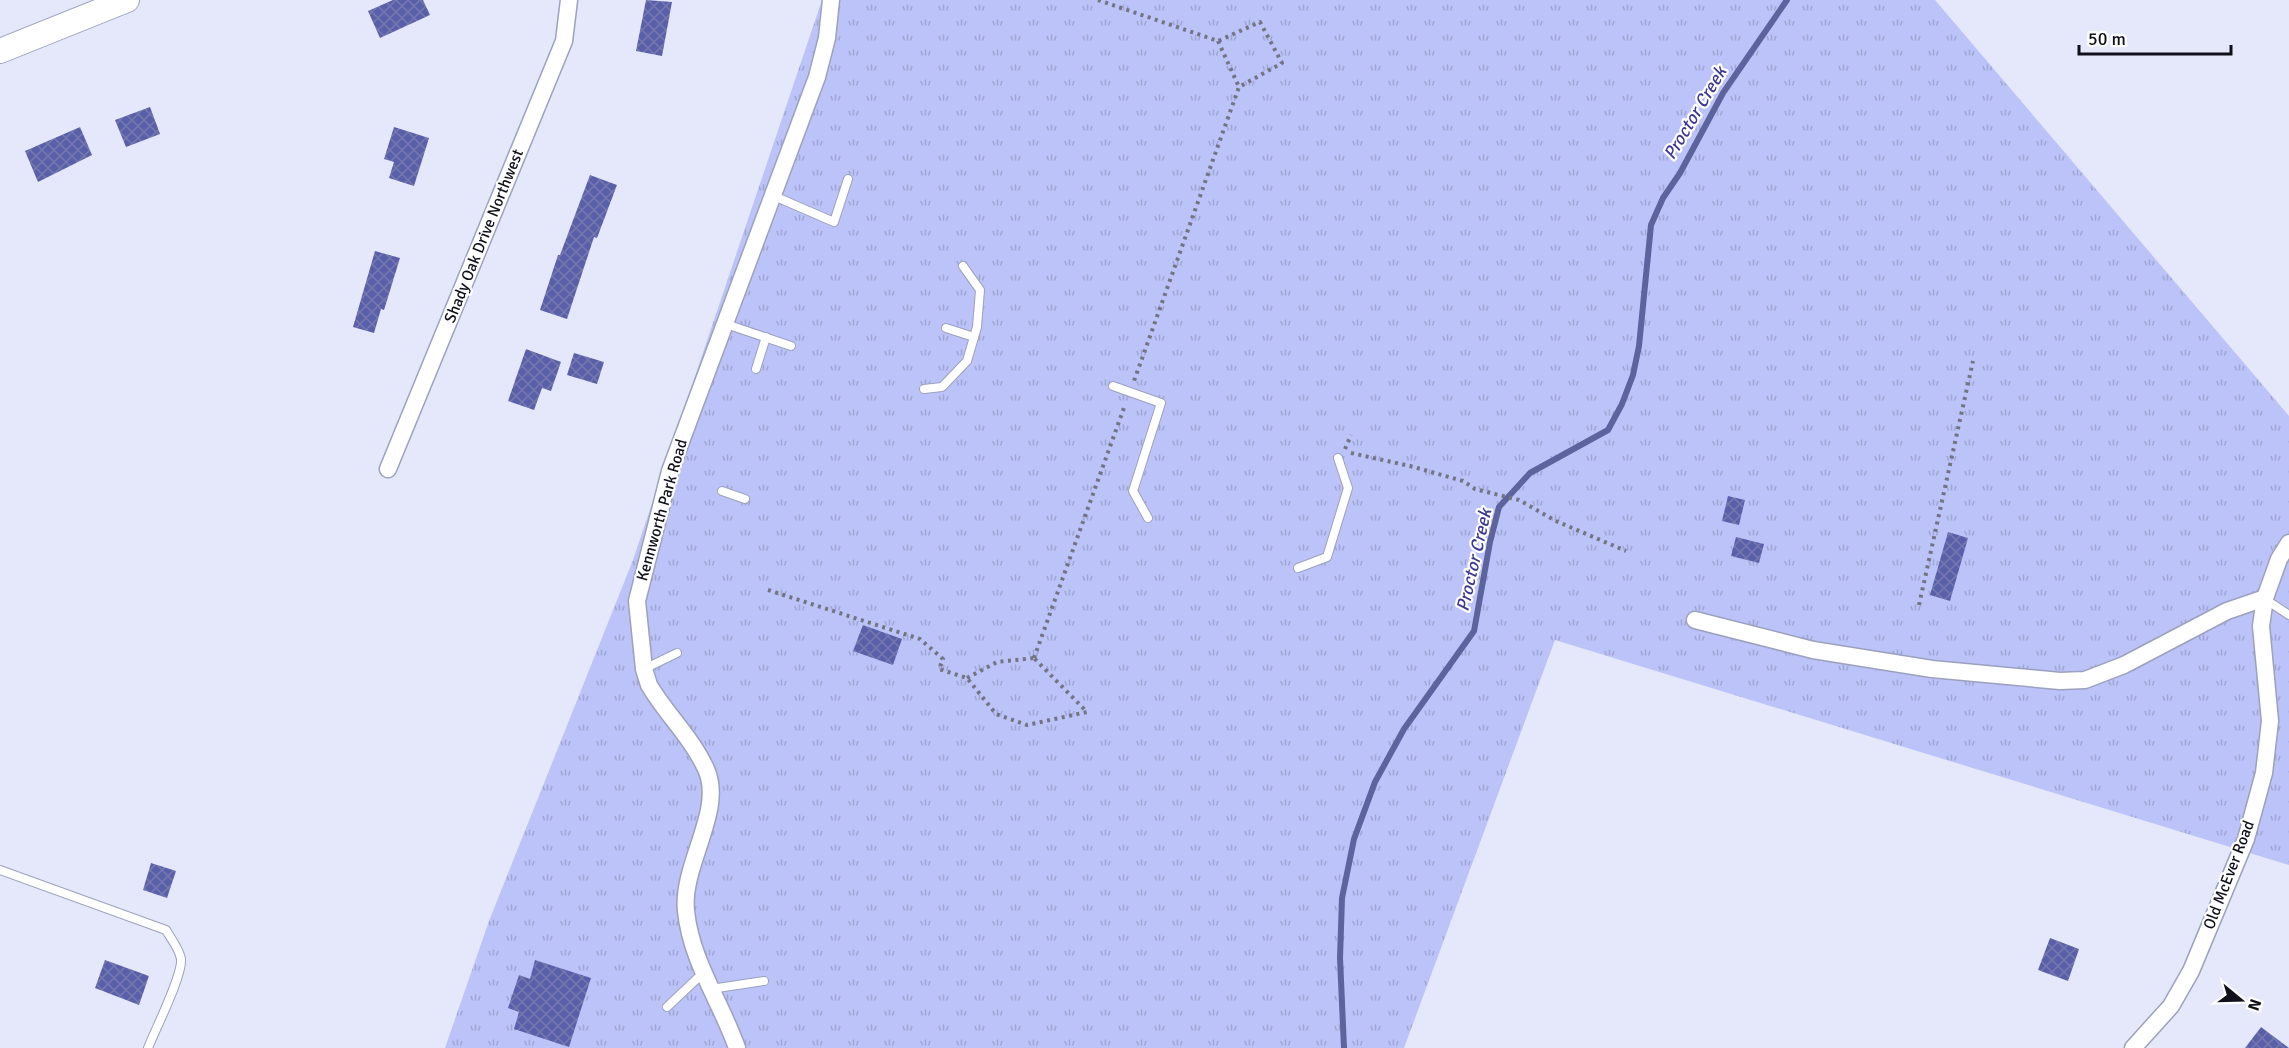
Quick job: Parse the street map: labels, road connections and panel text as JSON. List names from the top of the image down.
{
  "streets": {
    "street": ["Shady Oak Drive Northwest", "Kennworth Park Road", "Old McEver Road"]
  },
  "water": ["Proctor Creek"],
  "scale_bar": "50 m",
  "north": "right"
}
